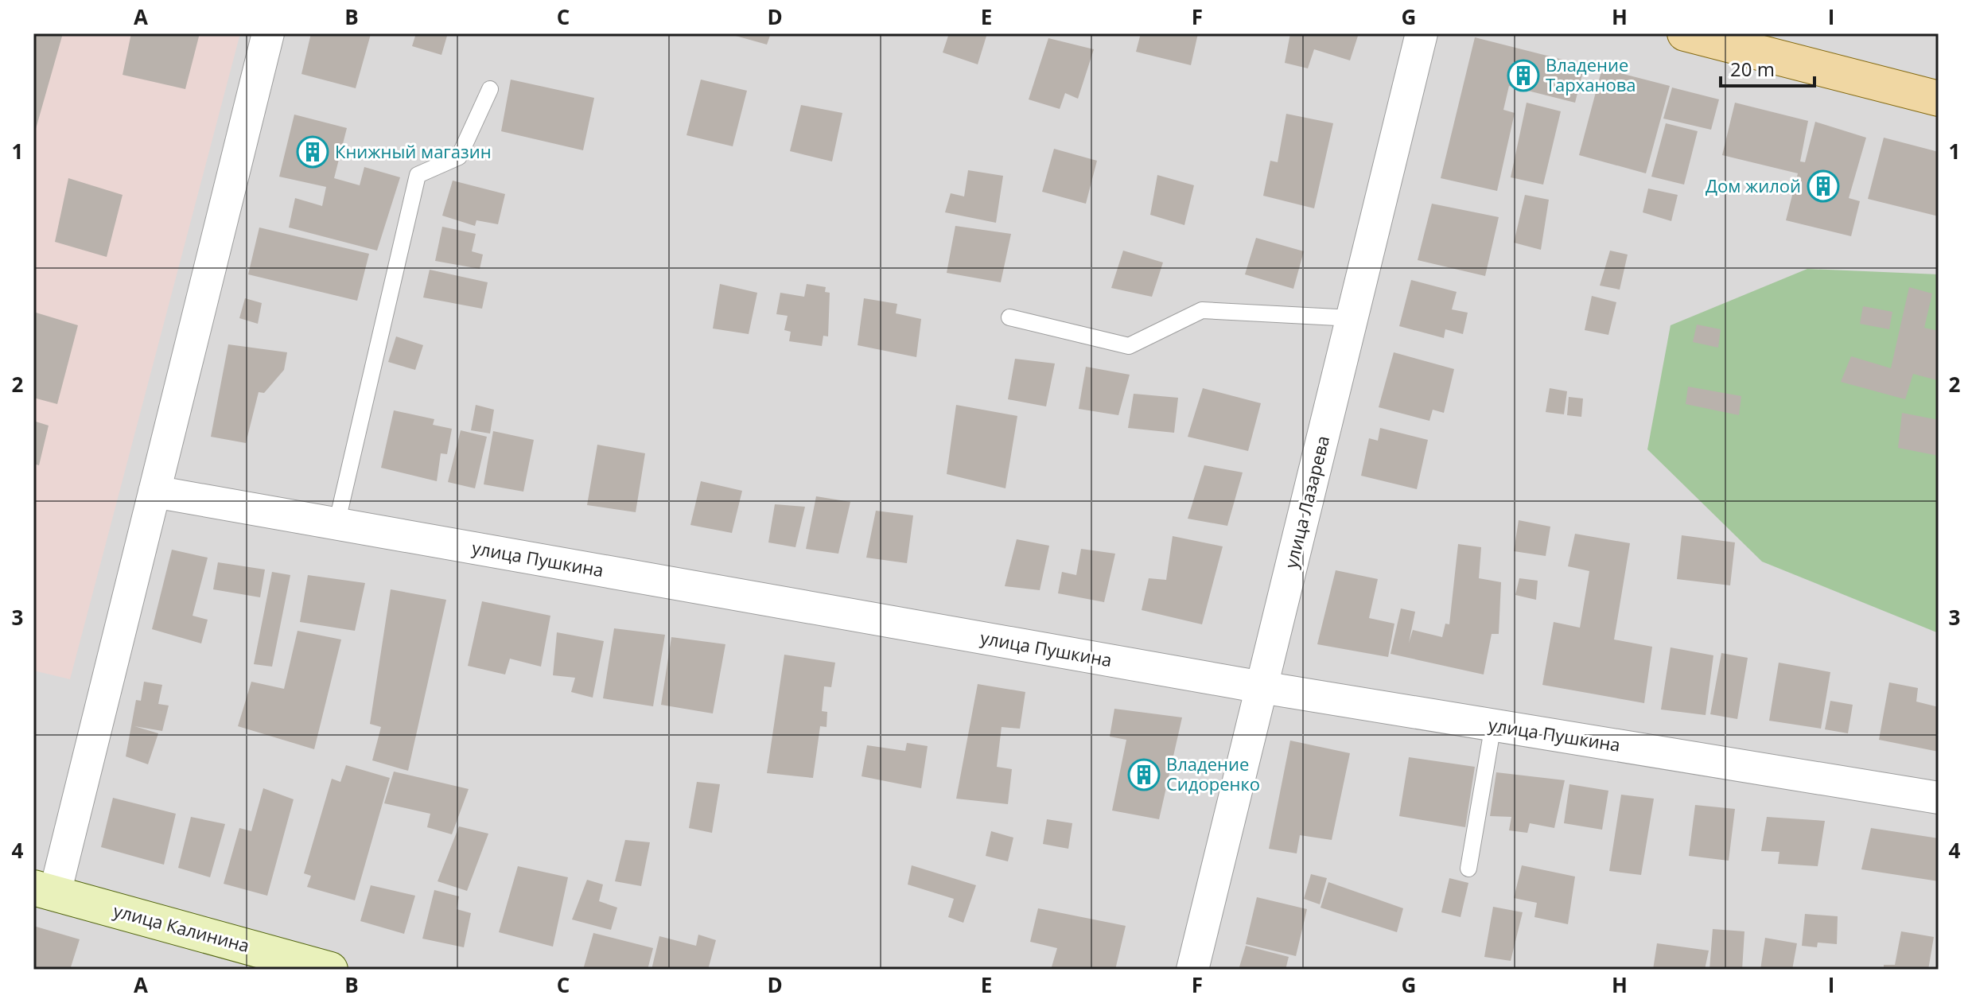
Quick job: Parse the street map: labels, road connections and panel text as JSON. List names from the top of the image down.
{
  "streets": {
    "street": ["улица Лазарева", "улица Пушкина", "улица Калинина"]
  },
  "crossings": [
    ["улица Лазарева", "улица Пушкина"]
  ],
  "places": {
    "building": [
      "Владение Тарханова",
      "Книжный магазин",
      "Дом жилой",
      "Владение Сидоренко"
    ]
  },
  "scale_bar": "20 m",
  "grid": {
    "columns": [
      "A",
      "B",
      "C",
      "D",
      "E",
      "F",
      "G",
      "H",
      "I"
    ],
    "rows": [
      "1",
      "2",
      "3",
      "4"
    ]
  }
}
